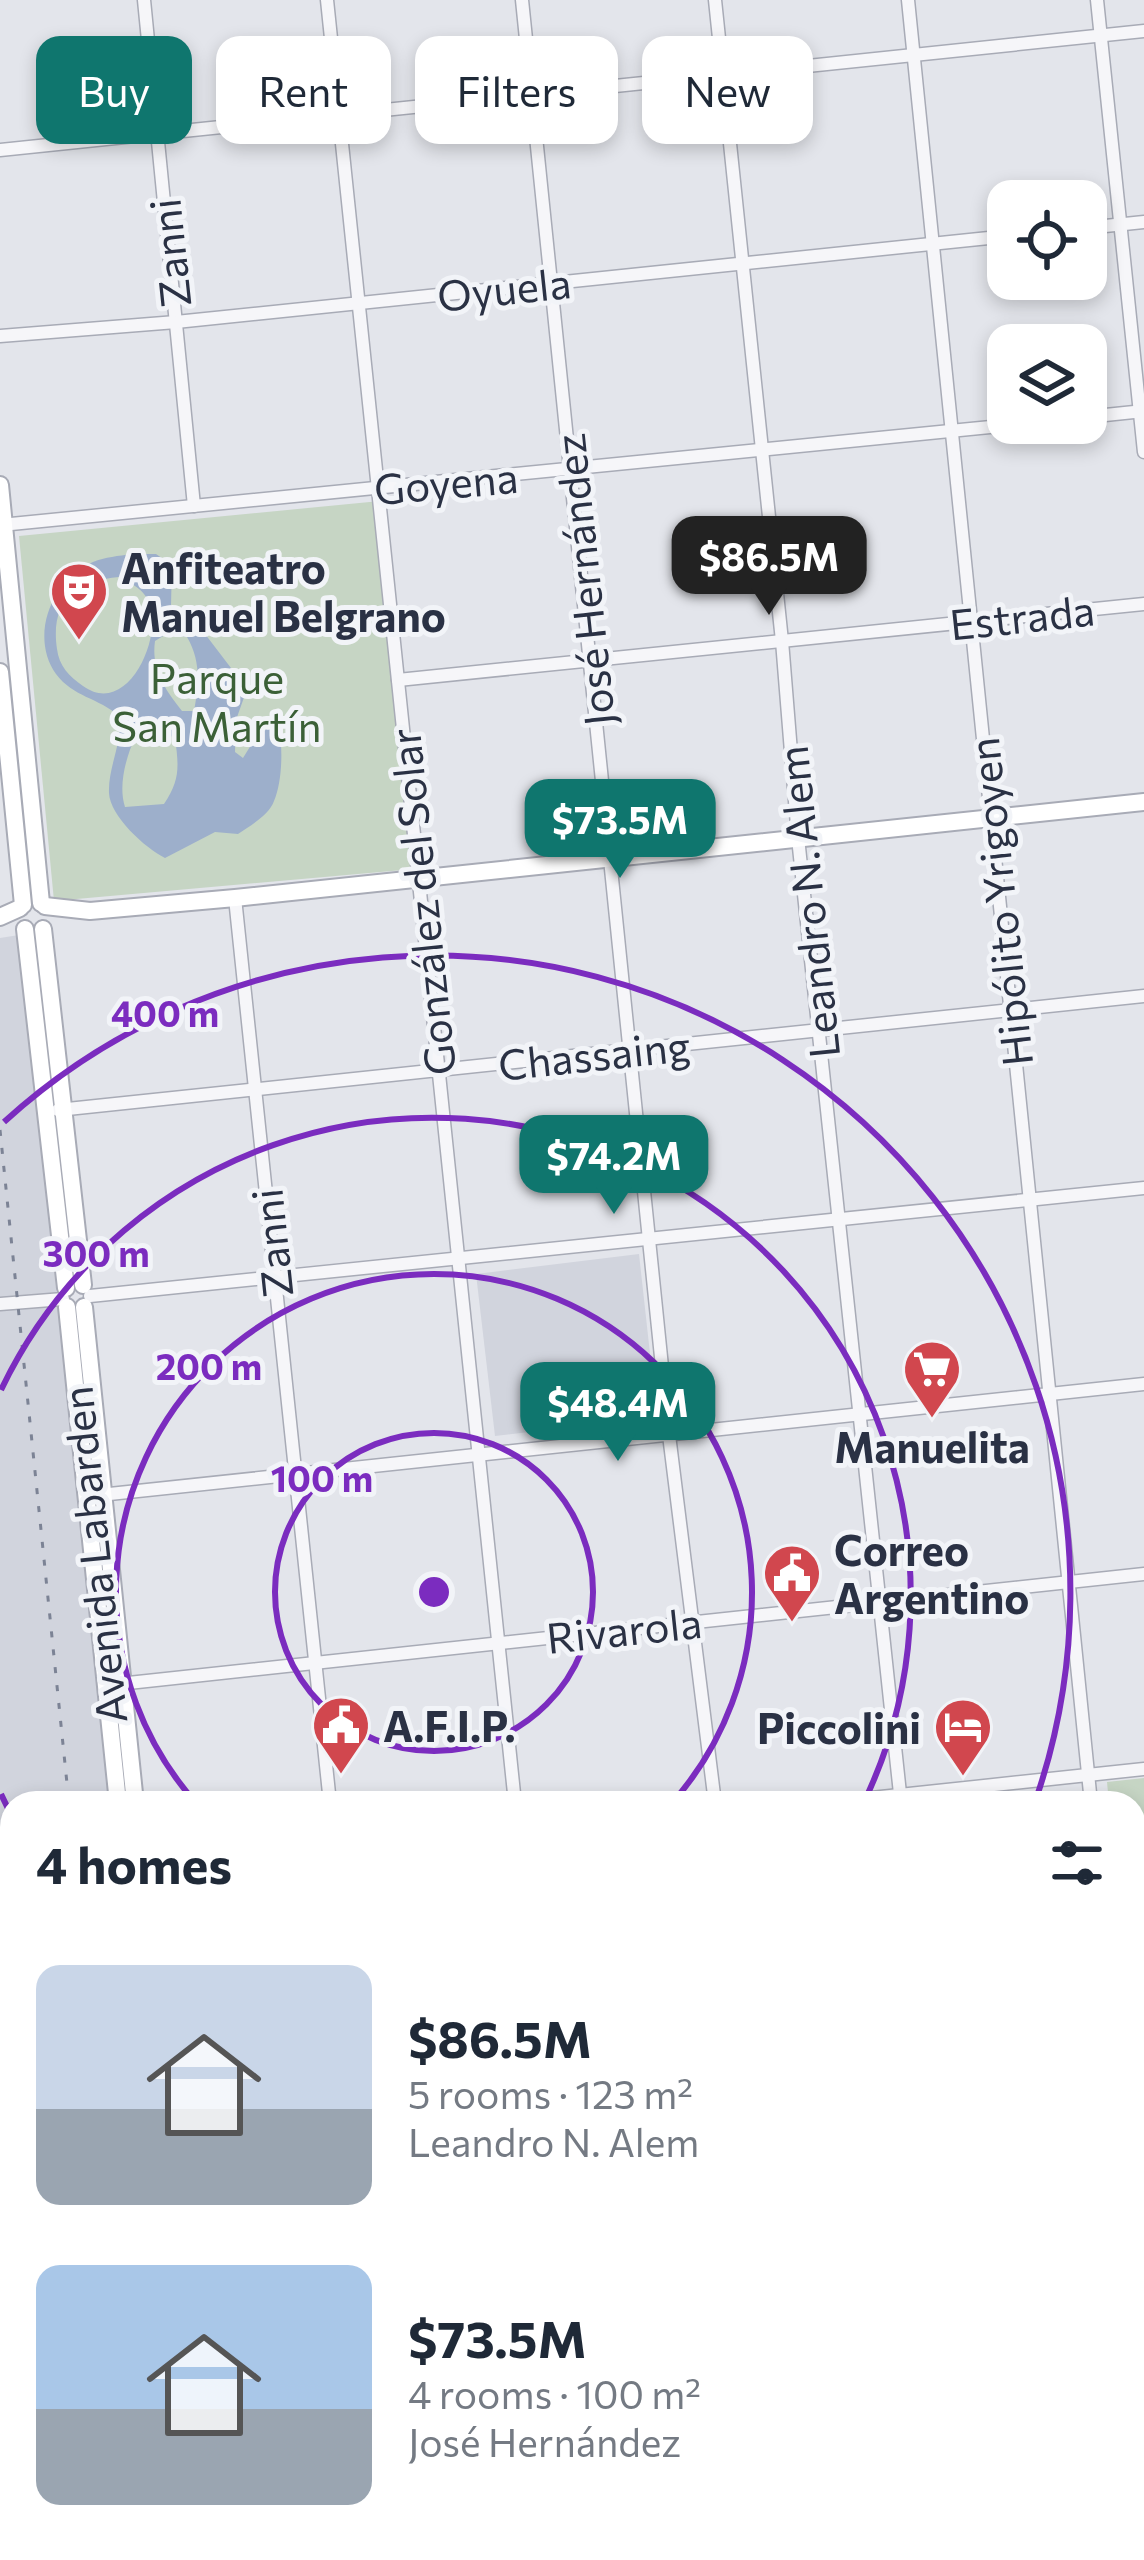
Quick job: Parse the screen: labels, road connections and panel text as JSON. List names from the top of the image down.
{
  "streets": {
    "main road": ["Avenida Labarden"],
    "street": [
      "Zanni",
      "Oyuela",
      "Goyena",
      "José Hernández",
      "Estrada",
      "González del Solar",
      "Leandro N. Alem",
      "Hipólito Yrigoyen",
      "Chassaing",
      "Rivarola"
    ]
  },
  "crossings": [
    ["Zanni", "Oyuela"],
    ["Zanni", "Goyena"],
    ["Zanni", "Chassaing"],
    ["Zanni", "Rivarola"],
    ["Oyuela", "José Hernández"],
    ["Oyuela", "González del Solar"],
    ["Oyuela", "Leandro N. Alem"],
    ["Oyuela", "Hipólito Yrigoyen"],
    ["Goyena", "José Hernández"],
    ["Goyena", "González del Solar"],
    ["Goyena", "Leandro N. Alem"],
    ["Goyena", "Hipólito Yrigoyen"],
    ["Goyena", "Avenida Labarden"],
    ["José Hernández", "Estrada"],
    ["José Hernández", "Chassaing"],
    ["José Hernández", "Rivarola"],
    ["Estrada", "González del Solar"],
    ["Estrada", "Leandro N. Alem"],
    ["Estrada", "Hipólito Yrigoyen"],
    ["González del Solar", "Chassaing"],
    ["González del Solar", "Rivarola"],
    ["Leandro N. Alem", "Chassaing"],
    ["Leandro N. Alem", "Rivarola"],
    ["Hipólito Yrigoyen", "Chassaing"],
    ["Hipólito Yrigoyen", "Rivarola"],
    ["Chassaing", "Avenida Labarden"],
    ["Avenida Labarden", "Rivarola"]
  ],
  "parks": ["Parque San Martín"],
  "places": {
    "theatre": ["Anfiteatro Manuel Belgrano"],
    "supermarket": ["Manuelita"],
    "public building": ["Correo Argentino", "A.F.I.P."],
    "hotel": ["Piccolini"]
  },
  "page": {
    "chip": [
      "Buy",
      "Rent",
      "Filters",
      "New"
    ],
    "price": [
      "$86.5M",
      "$73.5M",
      "$74.2M",
      "$48.4M"
    ],
    "heading": "4 homes",
    "list": [
      {
        "name": "$86.5M",
        "note": "5 rooms · 123 m² · Leandro N. Alem"
      },
      {
        "name": "$73.5M",
        "note": "4 rooms · 100 m² · José Hernández"
      }
    ]
  },
  "rings": [
    "400 m",
    "300 m",
    "200 m",
    "100 m"
  ]
}
